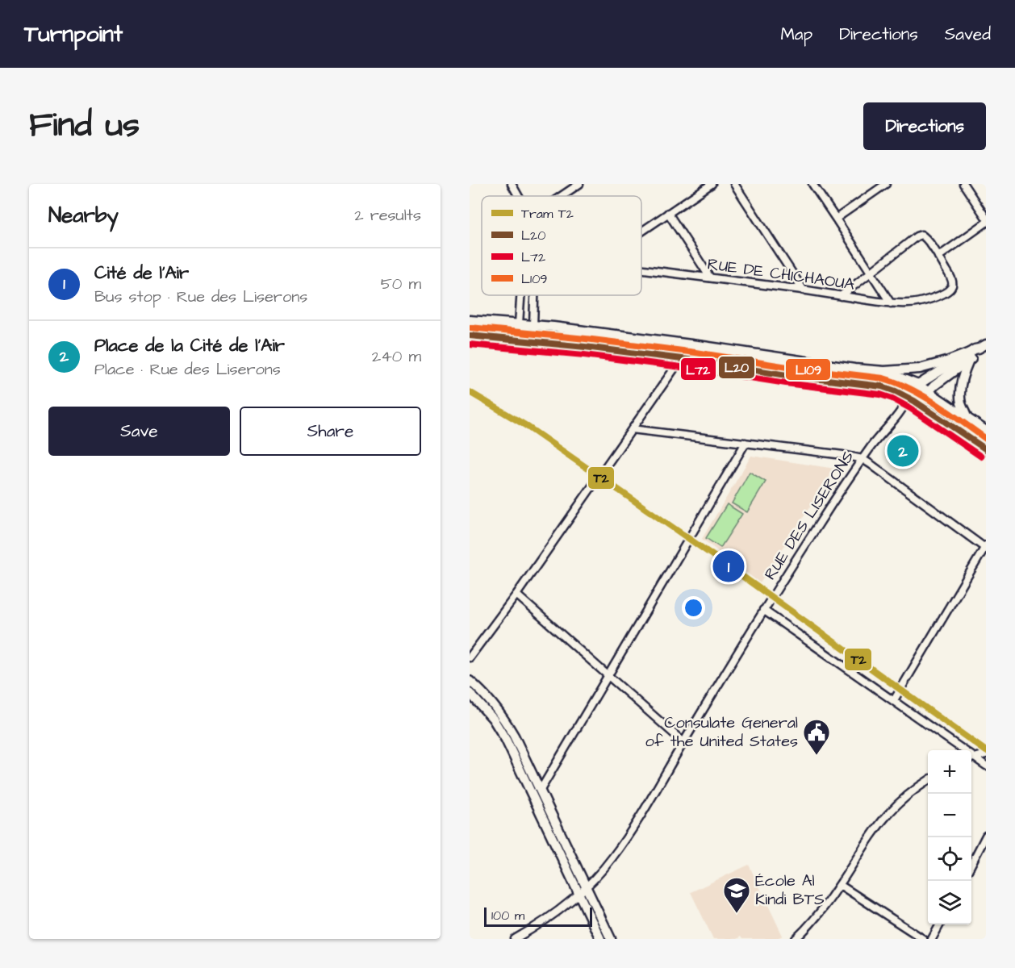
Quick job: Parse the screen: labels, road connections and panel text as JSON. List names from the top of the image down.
{
  "streets": {
    "street": ["RUE DE CHICHAOUA", "RUE DES LISERONS"]
  },
  "places": {
    "public building": ["Consulate General of the United States"],
    "school or university": ["École Al Kindi BTS"]
  },
  "lines": [
    "transit line L109",
    "transit line L20",
    "transit line L72",
    "tram line T2"
  ],
  "legend": [
    "Tram T2",
    "L20",
    "L72",
    "L109"
  ],
  "scale_bar": "100 m",
  "page": {
    "header": "Turnpoint",
    "nav": ["Map", "Directions", "Saved"],
    "title": "Find us",
    "buttons": [
      "Directions",
      ["Save", "Share"]
    ],
    "heading": ["Nearby", "2 results"],
    "list": [
      {
        "mark": "1",
        "name": "Cité de l'Air",
        "note": "Bus stop · Rue des Liserons",
        "value": "50 m"
      },
      {
        "mark": "2",
        "name": "Place de la Cité de l'Air",
        "note": "Place · Rue des Liserons",
        "value": "240 m"
      }
    ],
    "pins": ["2", "1"],
    "map_buttons": ["+", "−"],
    "scale": "100 m"
  }
}
